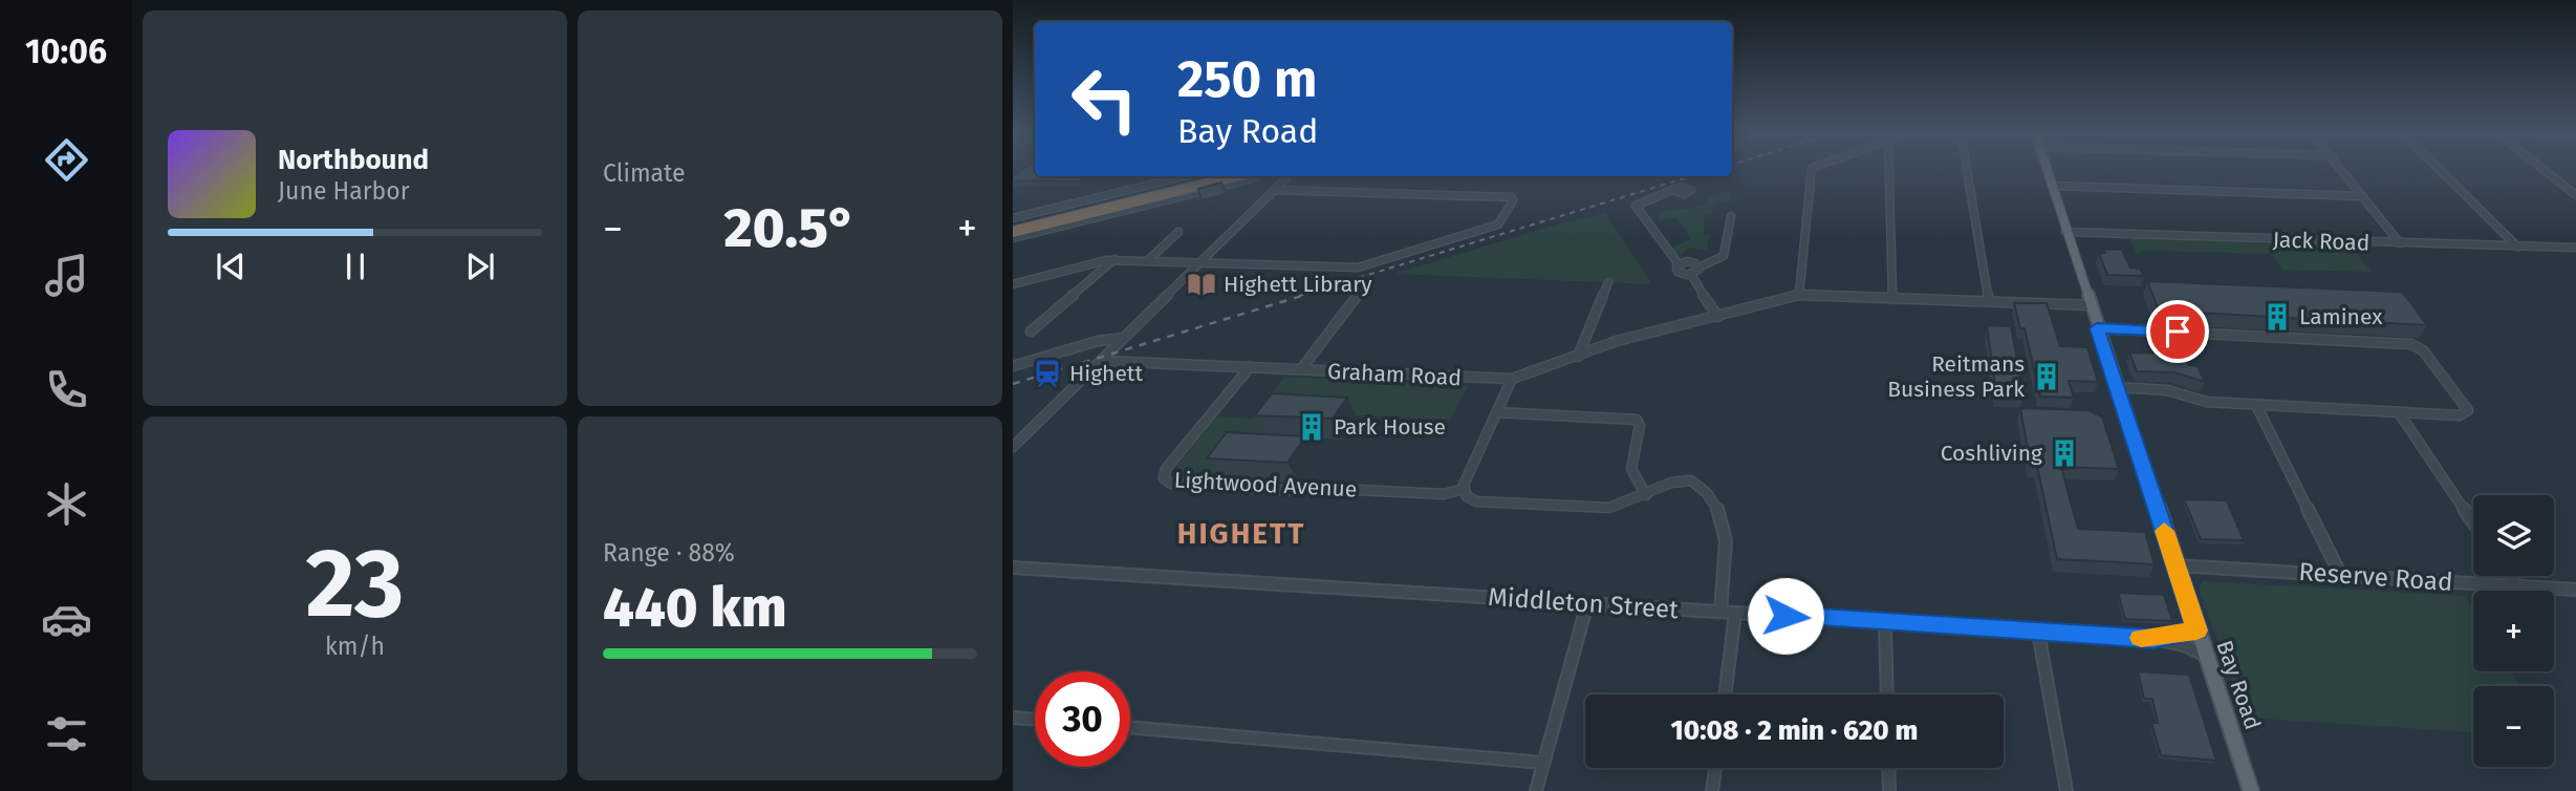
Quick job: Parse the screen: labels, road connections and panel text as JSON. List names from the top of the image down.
{
  "streets": {
    "main road": ["Bay Road"],
    "street": [
      "Jack Road",
      "Graham Road",
      "Lightwood Avenue",
      "Reserve Road",
      "Middleton Street"
    ]
  },
  "crossings": [
    ["Jack Road", "Bay Road"],
    ["Graham Road", "Lightwood Avenue"],
    ["Graham Road", "Bay Road"],
    ["Reserve Road", "Bay Road"],
    ["Middleton Street", "Bay Road"]
  ],
  "districts": ["HIGHETT"],
  "places": {
    "library": ["Highett Library"],
    "building": [
      "Laminex",
      "Reitmans Business Park",
      "Park House",
      "Coshliving"
    ],
    "station": ["Highett"]
  },
  "page": {
    "tabs": "10:06",
    "tile": [
      "Climate",
      ["23", "km/h"],
      ["Range · 88%", "440 km"]
    ],
    "turn": ["250 m", "Bay Road"],
    "song": ["Northbound", "June Harbor"],
    "heat": ["−", "20.5°", "+"],
    "map_buttons": ["+", "−"],
    "limit": "30",
    "trip": "10:08 · 2 min · 620 m"
  }
}
